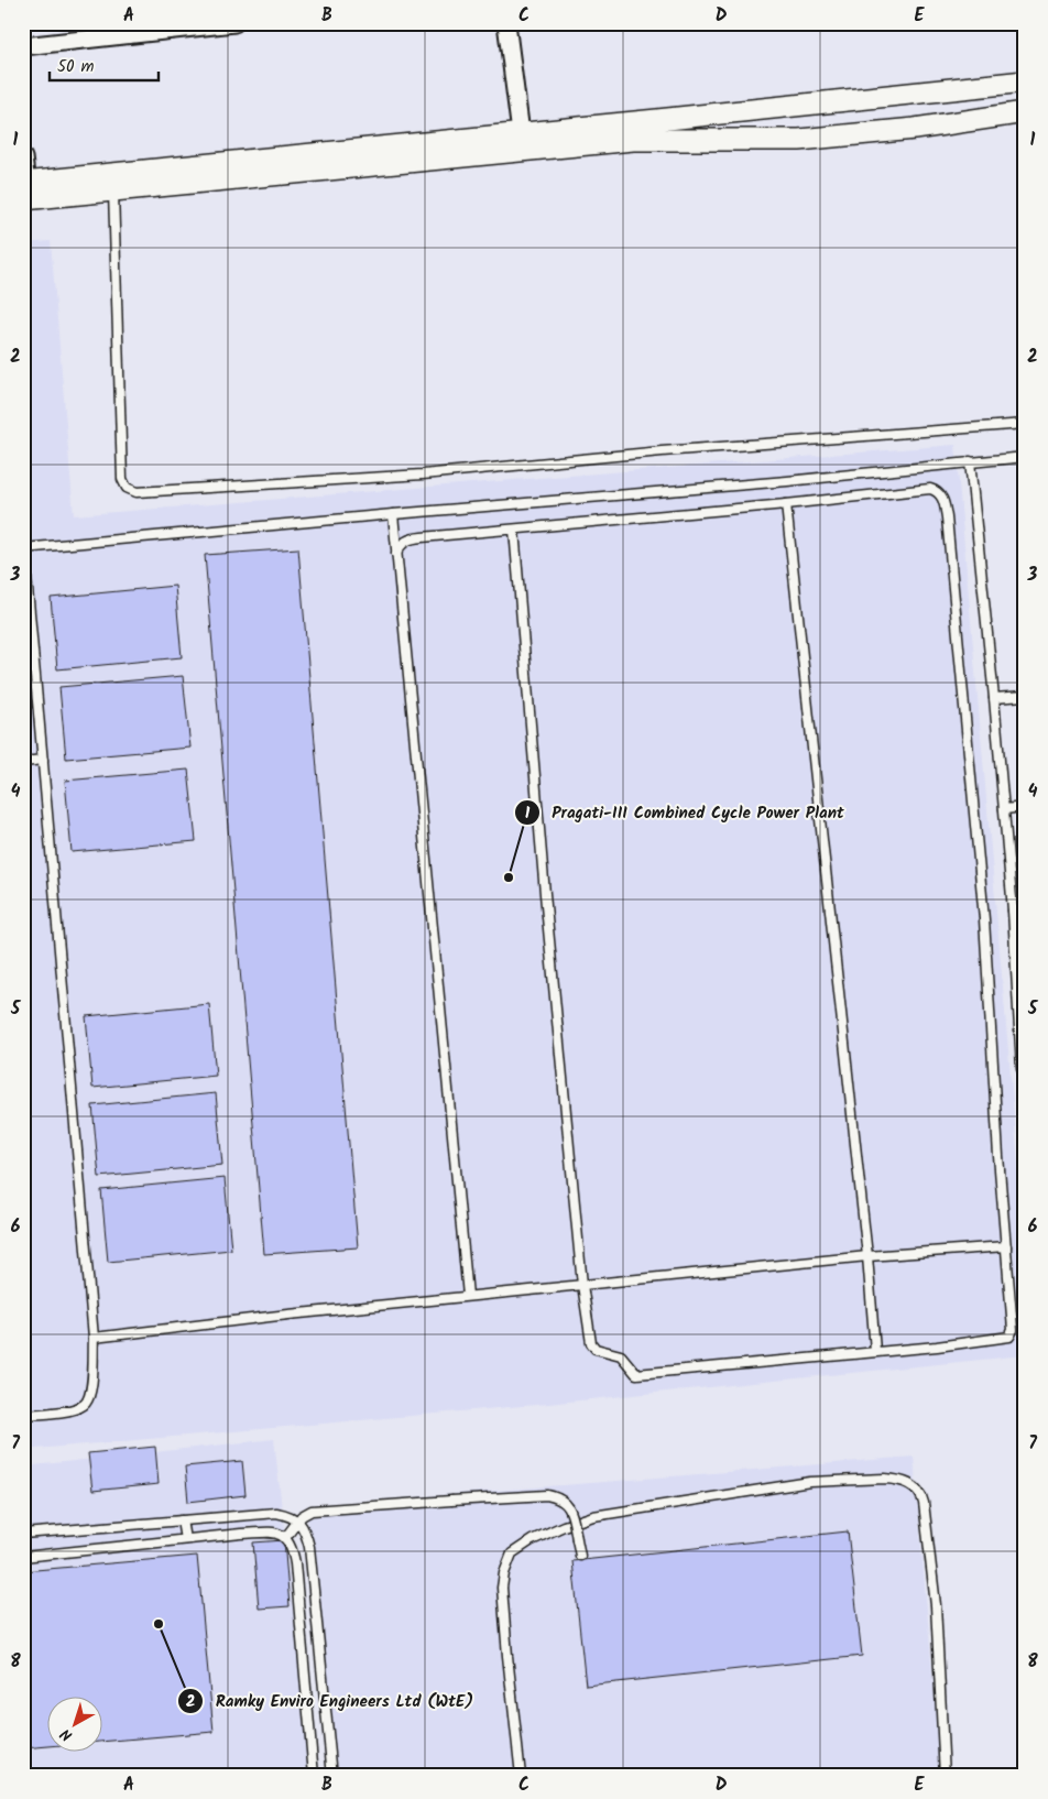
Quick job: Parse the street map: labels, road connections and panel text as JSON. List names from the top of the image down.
{
  "places": ["Pragati-III Combined Cycle Power Plant", "Ramky Enviro Engineers Ltd (WtE)"],
  "scale_bar": "50 m",
  "north": "bottom left",
  "grid": {
    "columns": [
      "A",
      "B",
      "C",
      "D",
      "E"
    ],
    "rows": [
      "1",
      "2",
      "3",
      "4",
      "5",
      "6",
      "7",
      "8"
    ]
  }
}
